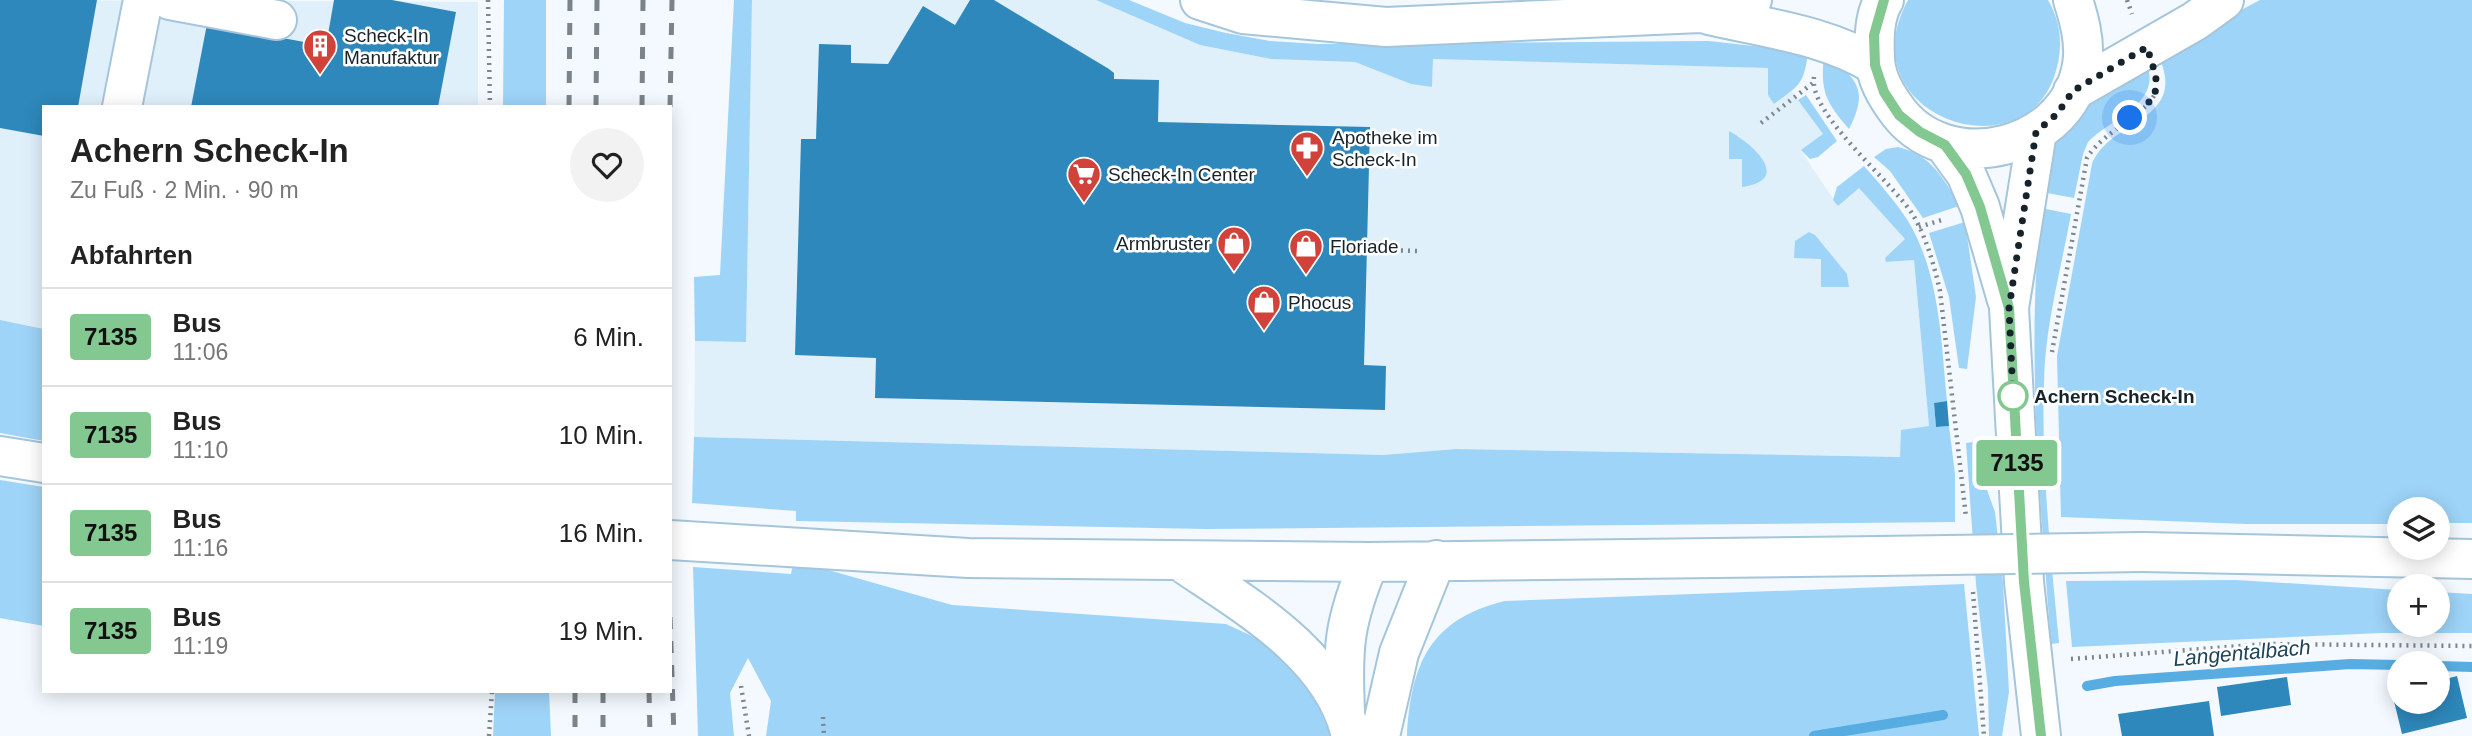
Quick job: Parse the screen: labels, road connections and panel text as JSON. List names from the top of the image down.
{
  "water": ["Langentalbach"],
  "places": {
    "building": ["Scheck-In Manufaktur"],
    "pharmacy": ["Apotheke im Scheck-In"],
    "supermarket": ["Scheck-In Center"],
    "shop": ["Armbruster", "Floriade", "Phocus"],
    "other": ["Achern Scheck-In"]
  },
  "lines": ["bus line 7135"],
  "page": {
    "on_map": "7135",
    "heading": [
      ["Achern Scheck-In", "Zu Fuß · 2 Min. · 90 m"],
      "Abfahrten"
    ],
    "list": [
      {
        "mark": "7135",
        "name": "Bus",
        "note": "11:06",
        "value": "6 Min."
      },
      {
        "mark": "7135",
        "name": "Bus",
        "note": "11:10",
        "value": "10 Min."
      },
      {
        "mark": "7135",
        "name": "Bus",
        "note": "11:16",
        "value": "16 Min."
      },
      {
        "mark": "7135",
        "name": "Bus",
        "note": "11:19",
        "value": "19 Min."
      }
    ],
    "map_buttons": ["+", "−"]
  }
}
